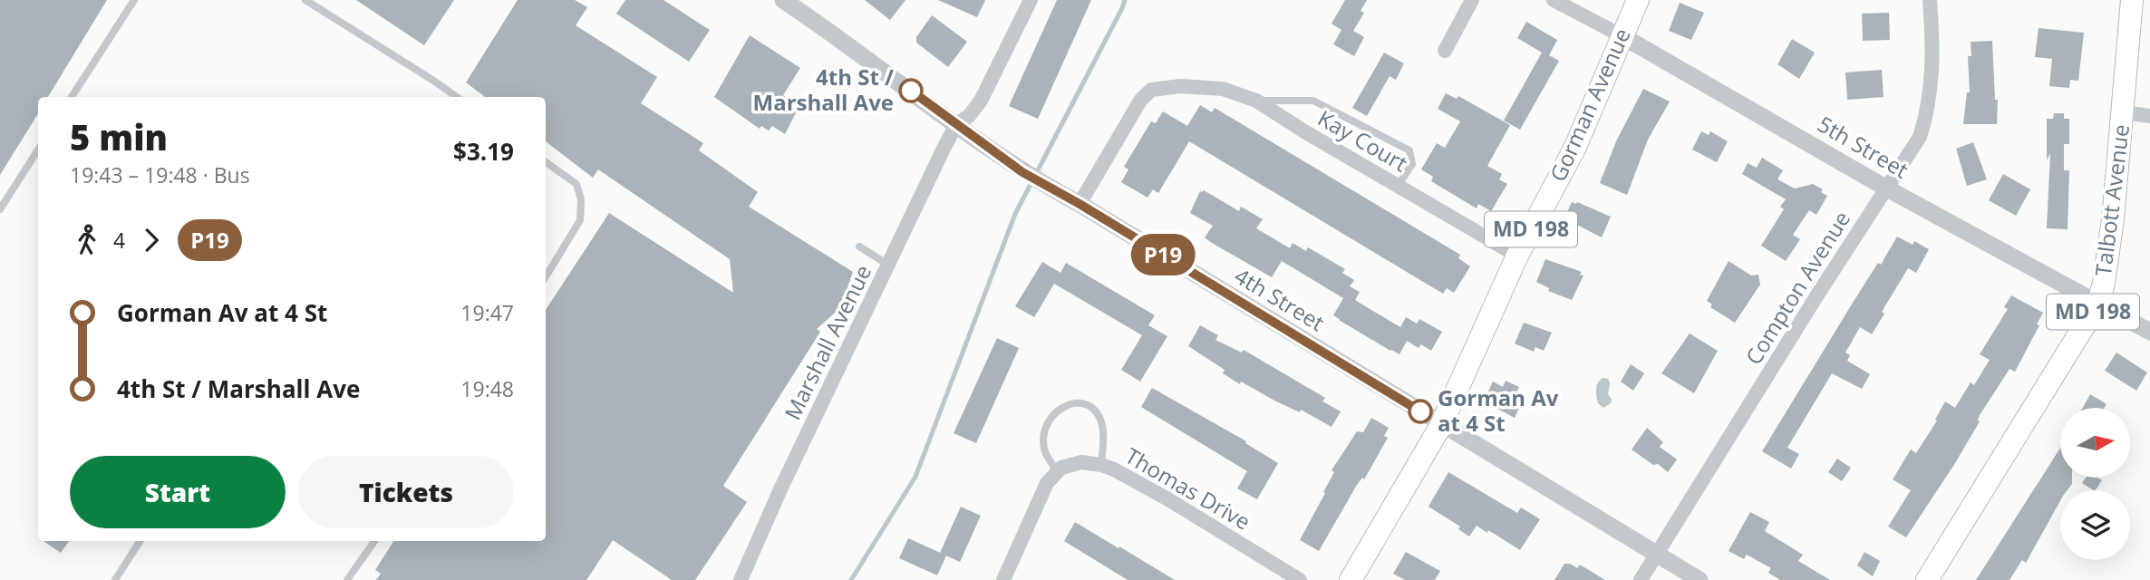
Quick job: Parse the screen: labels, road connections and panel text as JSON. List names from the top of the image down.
{
  "streets": {
    "main road": ["Gorman Avenue", "Talbott Avenue", "MD 198"],
    "street": [
      "Kay Court",
      "5th Street",
      "Compton Avenue",
      "4th Street",
      "Marshall Avenue",
      "Thomas Drive"
    ]
  },
  "crossings": [
    ["Gorman Avenue", "Kay Court"],
    ["Gorman Avenue", "5th Street"],
    ["Gorman Avenue", "4th Street"],
    ["Kay Court", "4th Street"],
    ["5th Street", "Talbott Avenue"],
    ["5th Street", "Compton Avenue"],
    ["Compton Avenue", "4th Street"],
    ["4th Street", "Marshall Avenue"]
  ],
  "places": ["4th St / Marshall Ave", "Gorman Av at 4 St"],
  "lines": ["bus line P19"],
  "north": "right",
  "page": {
    "on_map": "P19",
    "heading": ["5 min", "19:43 – 19:48 · Bus", "$3.19"],
    "legs": ["4", "P19"],
    "list": [
      {
        "name": "Gorman Av at 4 St",
        "value": "19:47"
      },
      {
        "name": "4th St / Marshall Ave",
        "value": "19:48"
      }
    ],
    "buttons": ["Start", "Tickets"]
  }
}
